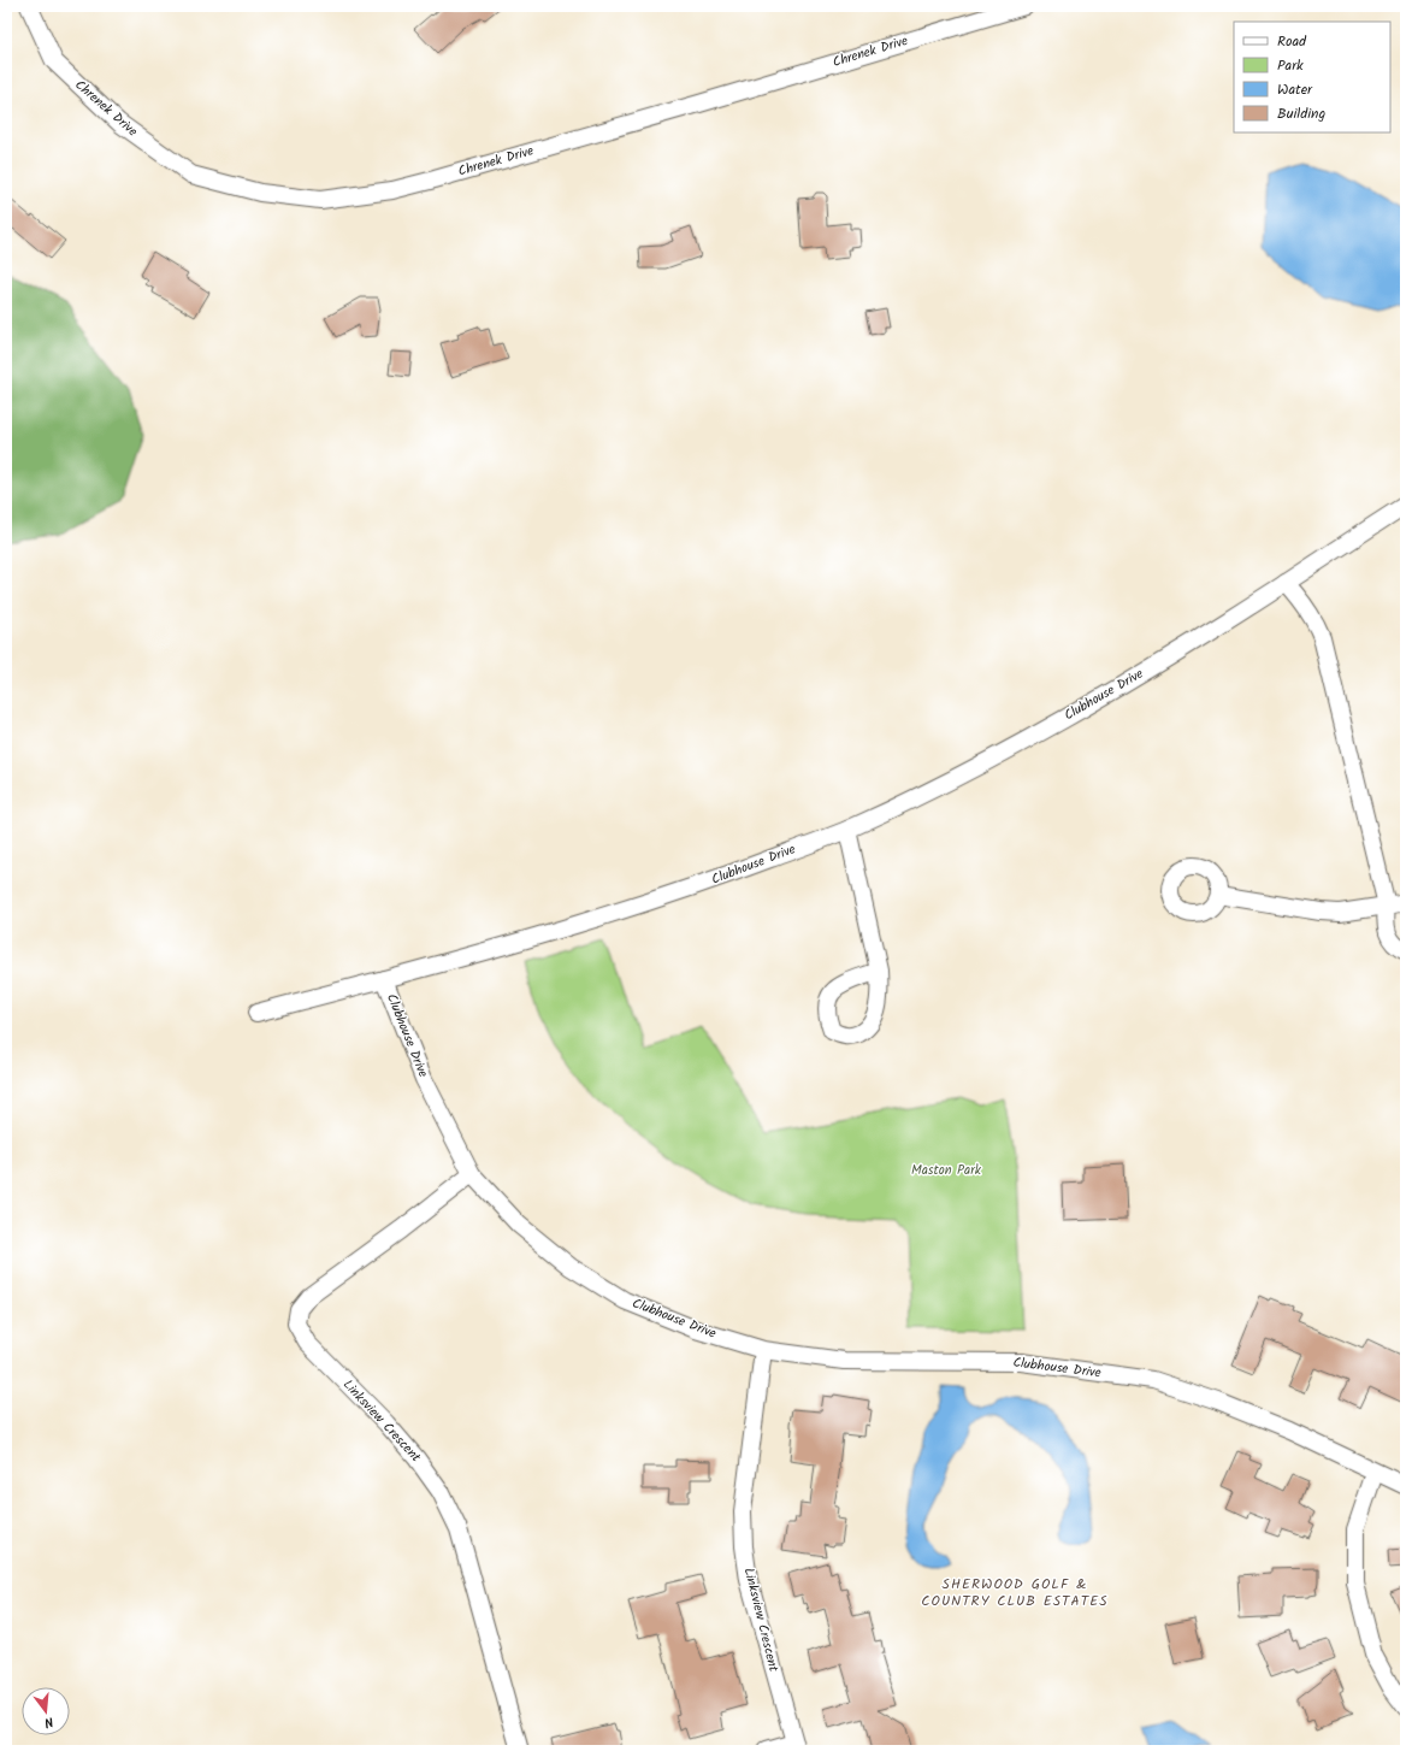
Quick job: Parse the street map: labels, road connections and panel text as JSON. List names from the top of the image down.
{
  "streets": {
    "street": ["Chrenek Drive", "Clubhouse Drive", "Linksview Crescent"]
  },
  "crossings": [
    ["Clubhouse Drive", "Linksview Crescent"]
  ],
  "districts": ["SHERWOOD GOLF & COUNTRY CLUB ESTATES"],
  "parks": ["Maston Park"],
  "legend": [
    "Road",
    "Park",
    "Water",
    "Building"
  ],
  "north": "bottom"
}
